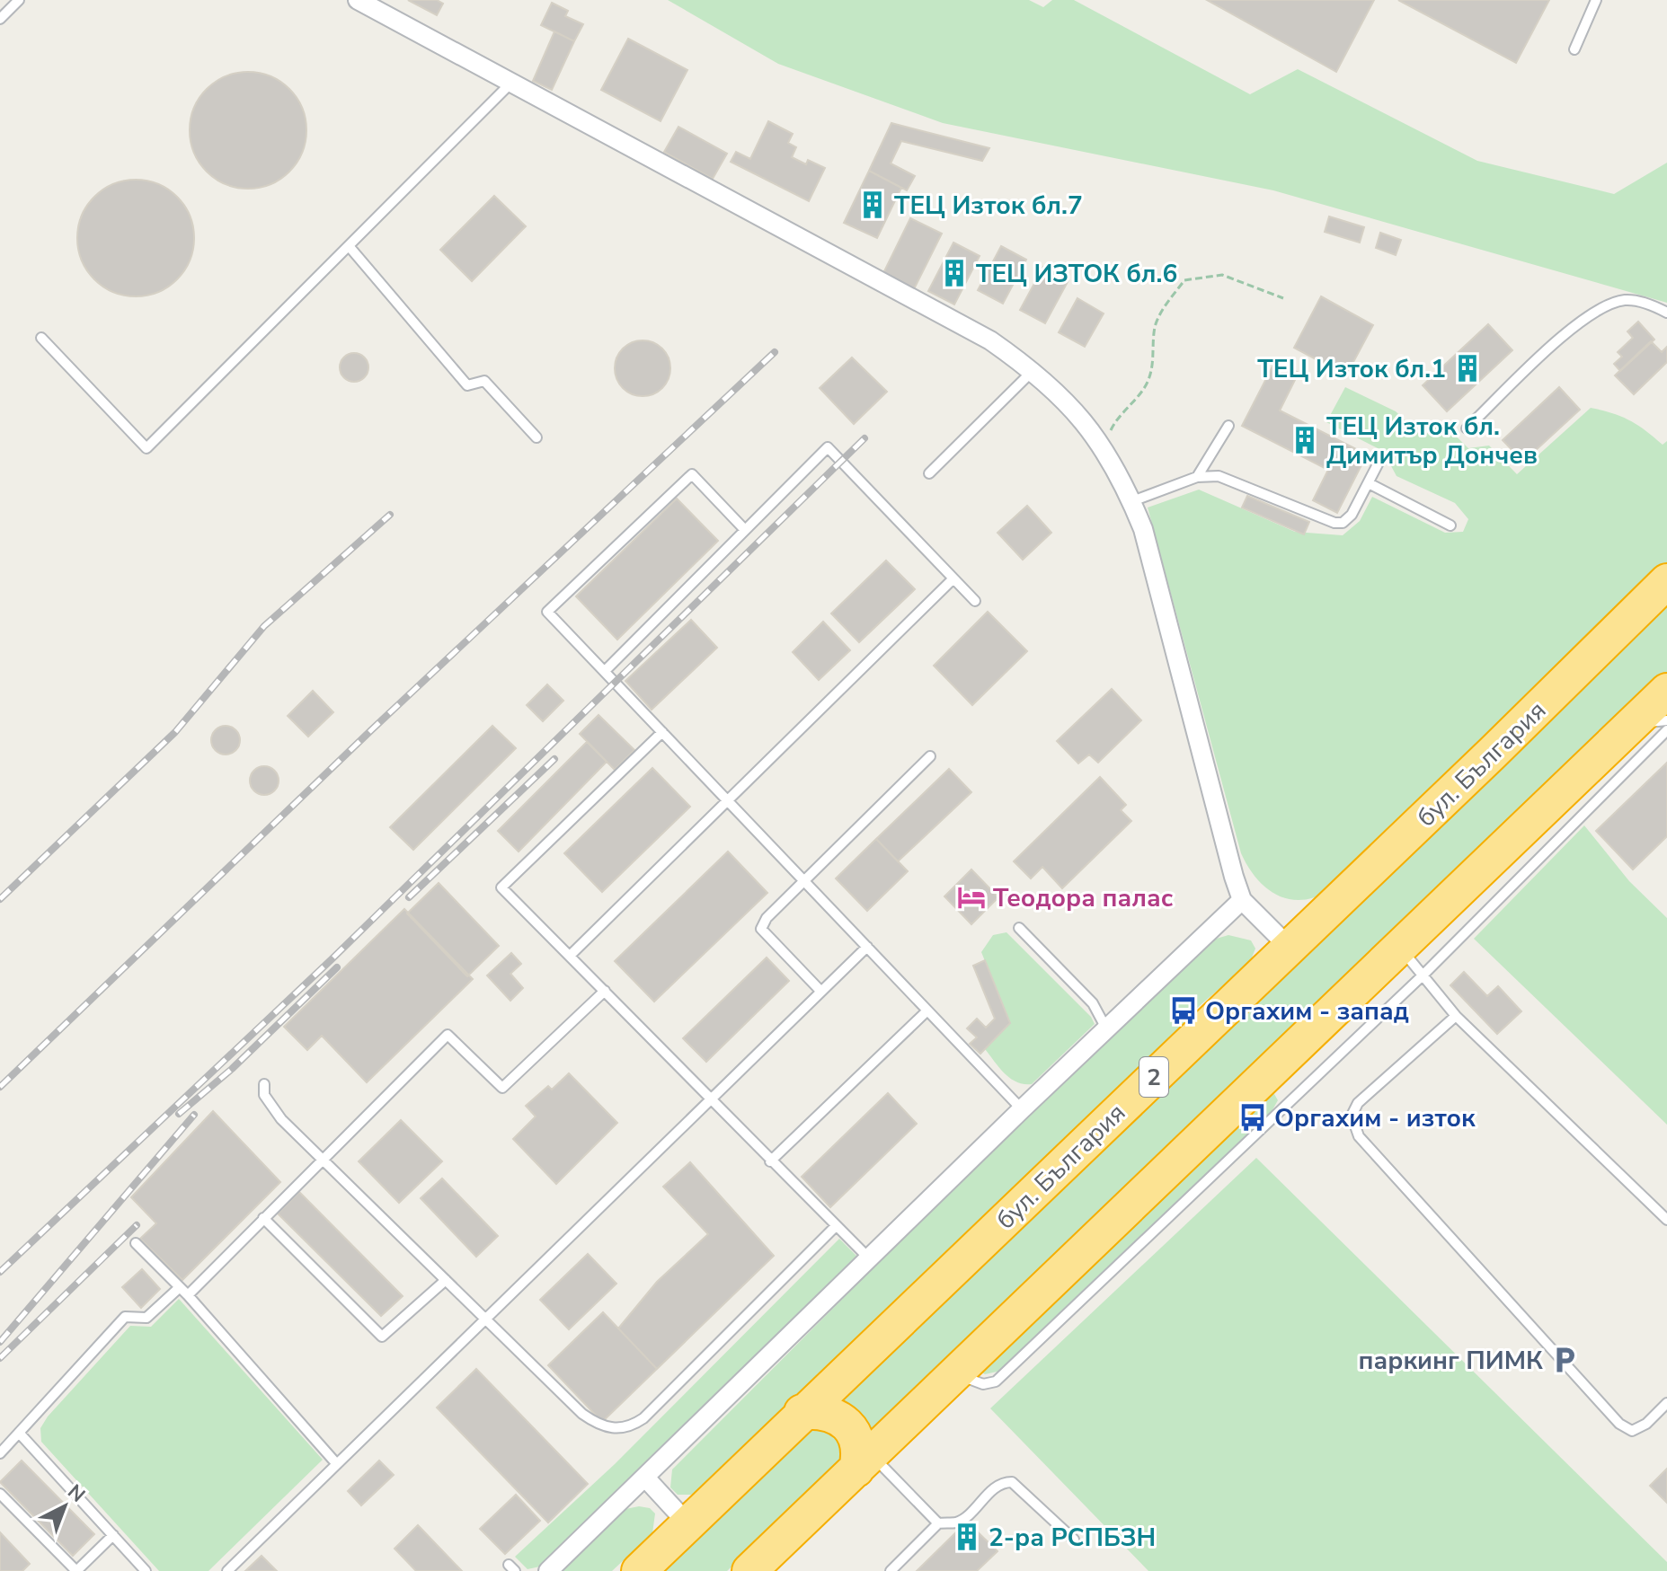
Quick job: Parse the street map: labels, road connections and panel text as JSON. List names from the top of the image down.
{
  "streets": {
    "highway": ["бул. България", "2"]
  },
  "places": {
    "building": [
      "ТЕЦ Изток бл.7",
      "ТЕЦ ИЗТОК бл.6",
      "ТЕЦ Изток бл.1",
      "ТЕЦ Изток бл. Димитър Дончев",
      "2-ра РСПБЗН"
    ],
    "hotel": ["Теодора палас"],
    "bus stop": ["Оргахим - запад", "Оргахим - изток"],
    "parking": ["паркинг ПИМК"]
  },
  "north": "top right"
}
